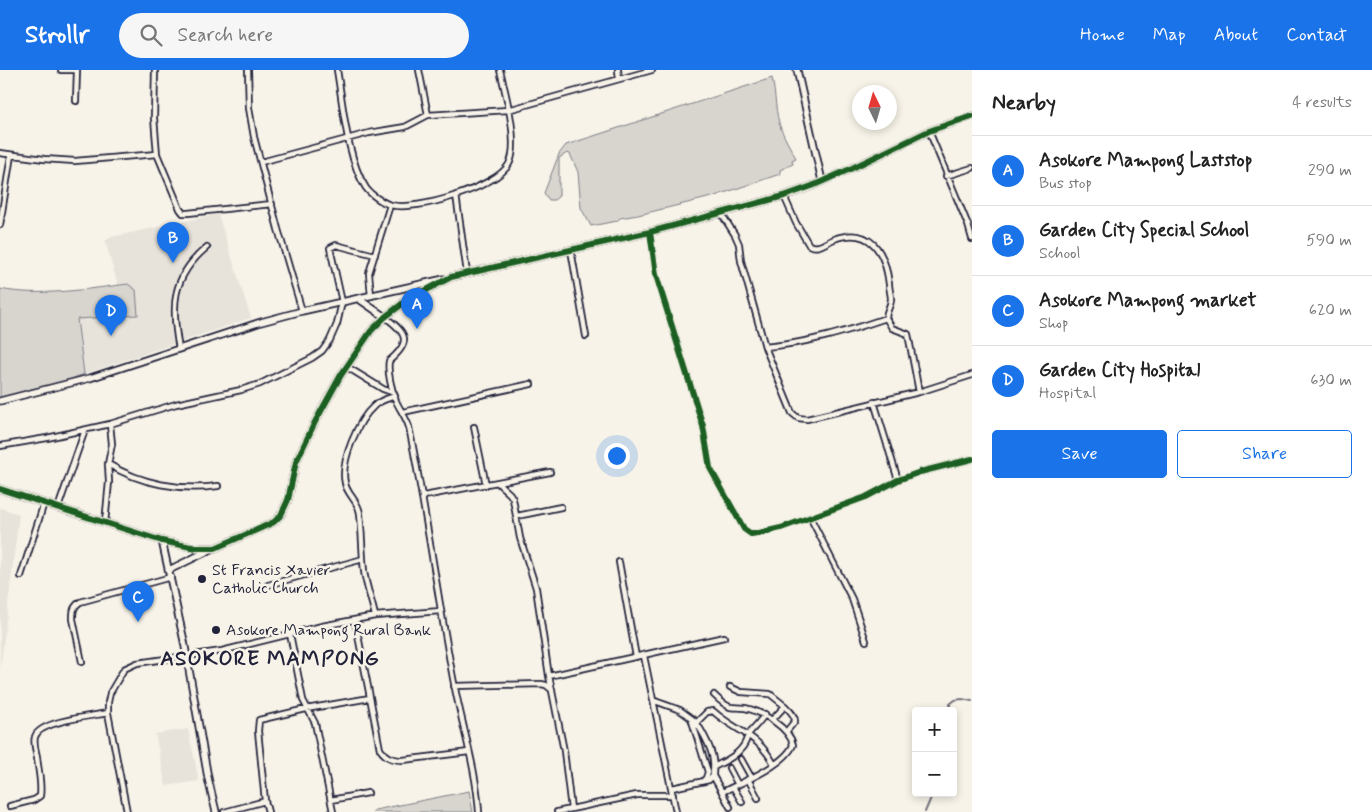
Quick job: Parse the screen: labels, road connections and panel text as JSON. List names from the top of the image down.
{
  "districts": ["ASOKORE MAMPONG"],
  "places": ["St Francis Xavier Catholic Church", "Asokore Mampong Rural Bank"],
  "north": "top",
  "page": {
    "header": "Strollr",
    "search": "Search here",
    "nav": [
      "Home",
      "Map",
      "About",
      "Contact"
    ],
    "heading": ["Nearby", "4 results"],
    "list": [
      {
        "mark": "A",
        "name": "Asokore Mampong Laststop",
        "note": "Bus stop",
        "value": "290 m"
      },
      {
        "mark": "B",
        "name": "Garden City Special School",
        "note": "School",
        "value": "590 m"
      },
      {
        "mark": "C",
        "name": "Asokore Mampong market",
        "note": "Shop",
        "value": "620 m"
      },
      {
        "mark": "D",
        "name": "Garden City Hospital",
        "note": "Hospital",
        "value": "630 m"
      }
    ],
    "pins": [
      "B",
      "A",
      "D",
      "C"
    ],
    "buttons": ["Save", "Share"],
    "map_buttons": ["+", "−"]
  }
}
